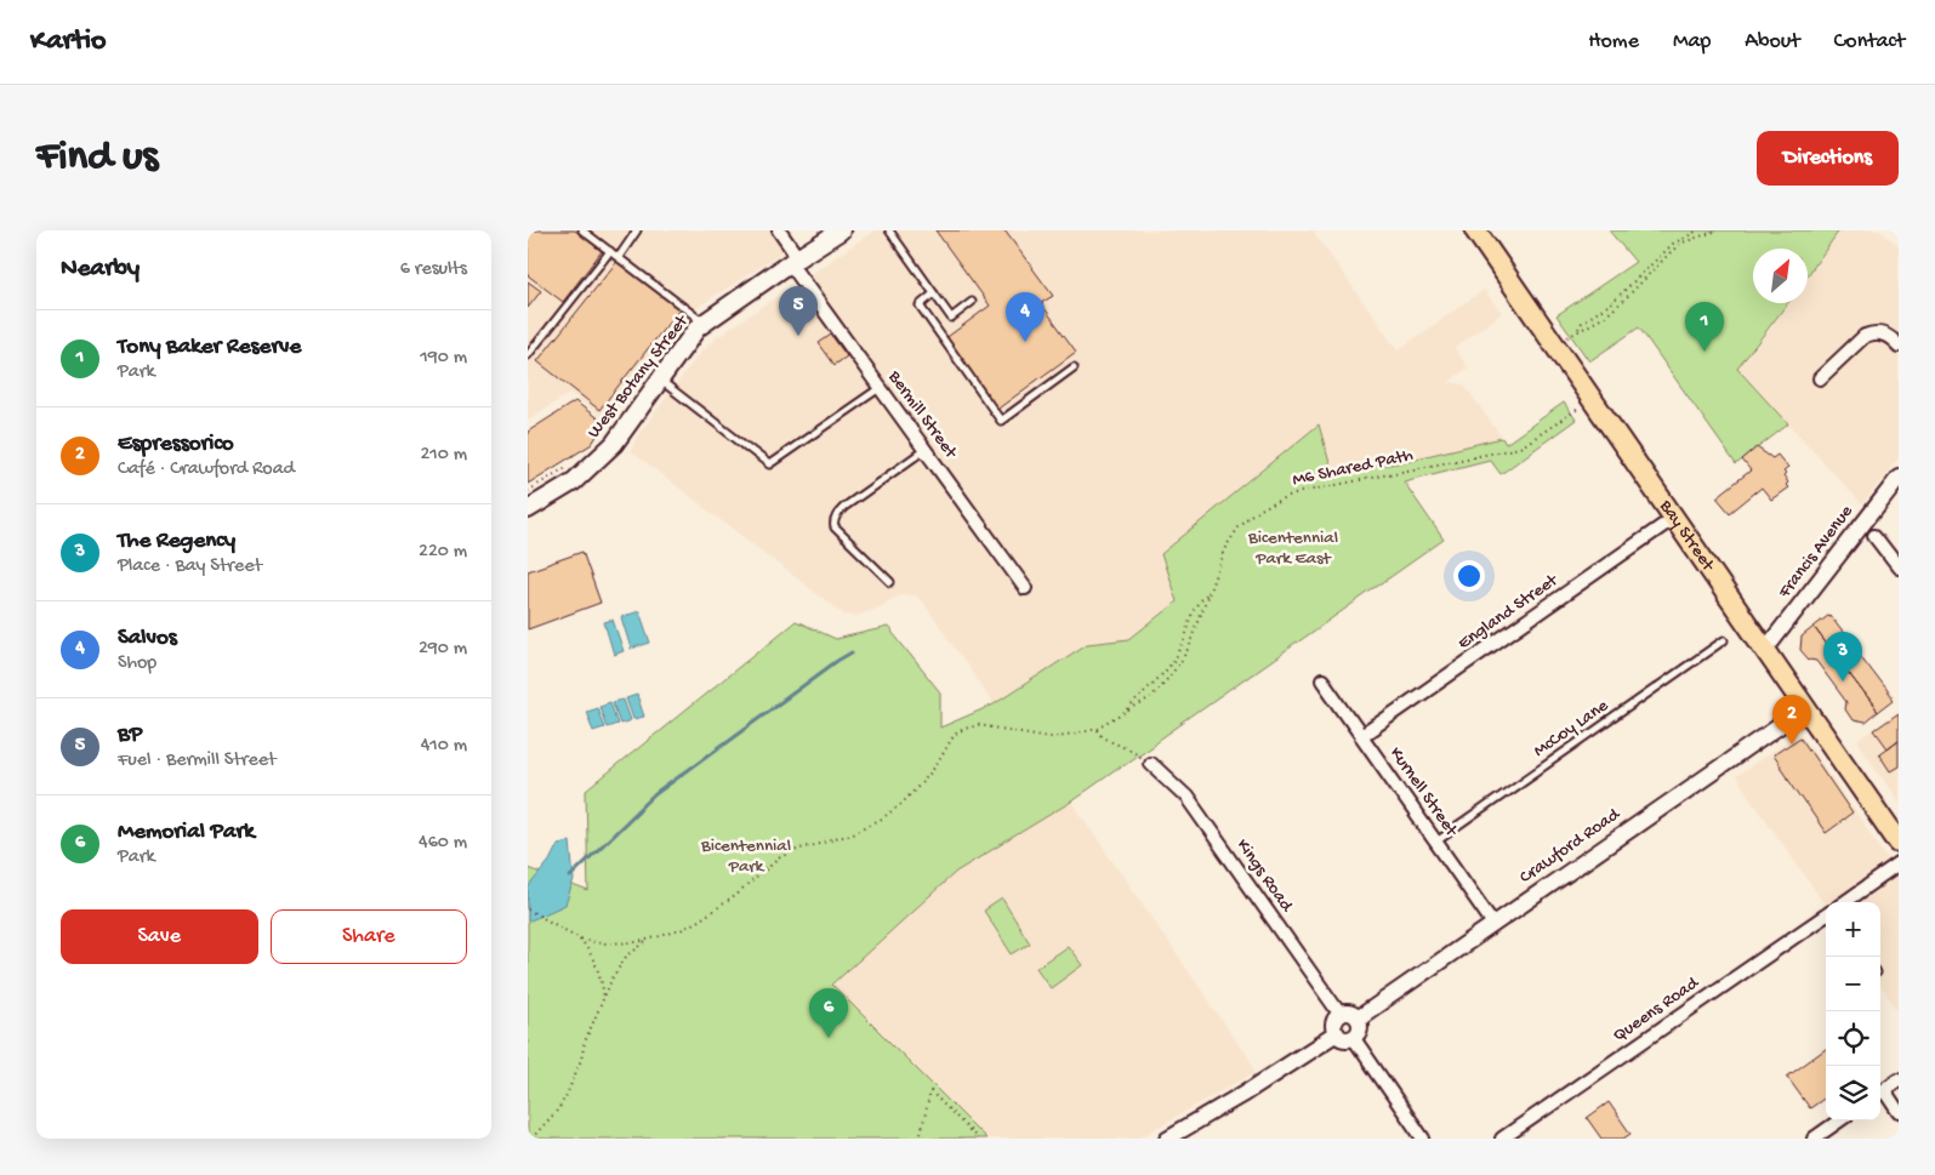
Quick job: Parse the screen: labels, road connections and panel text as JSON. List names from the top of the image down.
{
  "streets": {
    "main road": ["West Botany Street", "Bay Street"],
    "street": [
      "Bermill Street",
      "Francis Avenue",
      "England Street",
      "Kurnell Street",
      "Crawford Road",
      "Kings Road",
      "Queens Road"
    ],
    "lane": ["McCoy Lane"],
    "path": ["M6 Shared Path"]
  },
  "crossings": [
    ["West Botany Street", "Bermill Street"],
    ["Bay Street", "Francis Avenue"],
    ["Bay Street", "England Street"],
    ["Bay Street", "Crawford Road"],
    ["England Street", "Kurnell Street"],
    ["McCoy Lane", "Kurnell Street"],
    ["Kurnell Street", "Crawford Road"],
    ["Crawford Road", "Kings Road"]
  ],
  "parks": ["Bicentennial Park East", "Bicentennial Park"],
  "north": "top right",
  "page": {
    "header": "Kartio",
    "nav": [
      "Home",
      "Map",
      "About",
      "Contact"
    ],
    "buttons": [
      "Directions",
      ["Save", "Share"]
    ],
    "title": "Find us",
    "heading": ["Nearby", "6 results"],
    "pins": [
      "5",
      "4",
      "1",
      "3",
      "2",
      "6"
    ],
    "list": [
      {
        "mark": "1",
        "name": "Tony Baker Reserve",
        "note": "Park",
        "value": "190 m"
      },
      {
        "mark": "2",
        "name": "Espressorico",
        "note": "Café · Crawford Road",
        "value": "210 m"
      },
      {
        "mark": "3",
        "name": "The Regency",
        "note": "Place · Bay Street",
        "value": "220 m"
      },
      {
        "mark": "4",
        "name": "Salvos",
        "note": "Shop",
        "value": "290 m"
      },
      {
        "mark": "5",
        "name": "BP",
        "note": "Fuel · Bermill Street",
        "value": "410 m"
      },
      {
        "mark": "6",
        "name": "Memorial Park",
        "note": "Park",
        "value": "460 m"
      }
    ],
    "map_buttons": ["+", "−"]
  }
}
